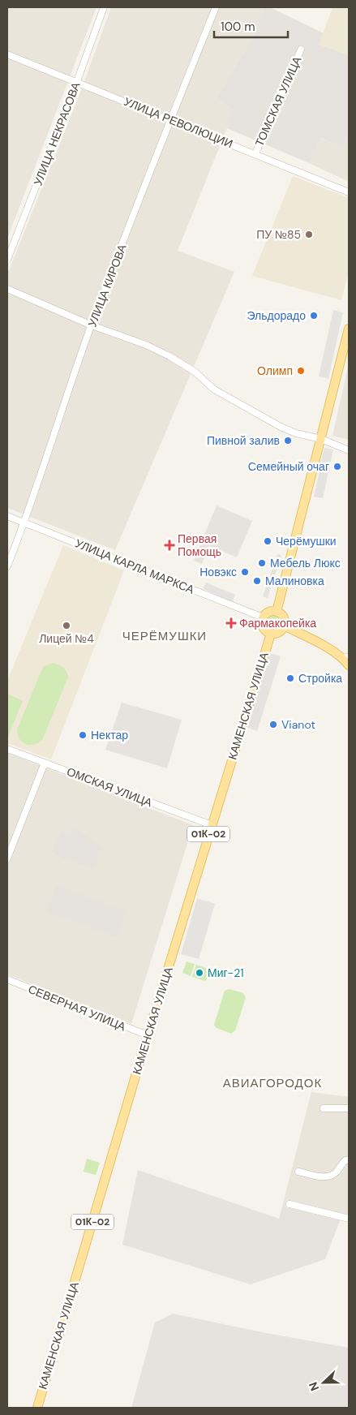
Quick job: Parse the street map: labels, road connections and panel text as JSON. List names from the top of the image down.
{
  "streets": {
    "main road": ["КАМЕНСКАЯ УЛИЦА", "01К-02"],
    "street": [
      "ТОМСКАЯ УЛИЦА",
      "УЛИЦА РЕВОЛЮЦИИ",
      "УЛИЦА НЕКРАСОВА",
      "УЛИЦА КИРОВА",
      "УЛИЦА КАРЛА МАРКСА",
      "ОМСКАЯ УЛИЦА",
      "СЕВЕРНАЯ УЛИЦА"
    ]
  },
  "crossings": [
    ["ТОМСКАЯ УЛИЦА", "УЛИЦА РЕВОЛЮЦИИ"],
    ["УЛИЦА РЕВОЛЮЦИИ", "УЛИЦА НЕКРАСОВА"],
    ["УЛИЦА РЕВОЛЮЦИИ", "УЛИЦА КИРОВА"],
    ["УЛИЦА КИРОВА", "УЛИЦА КАРЛА МАРКСА"],
    ["УЛИЦА КАРЛА МАРКСА", "КАМЕНСКАЯ УЛИЦА"],
    ["КАМЕНСКАЯ УЛИЦА", "ОМСКАЯ УЛИЦА"],
    ["КАМЕНСКАЯ УЛИЦА", "СЕВЕРНАЯ УЛИЦА"]
  ],
  "districts": ["ЧЕРЁМУШКИ", "АВИАГОРОДОК"],
  "places": {
    "other": [
      "ПУ №85",
      "Эльдорадо",
      "Олимп",
      "Пивной залив",
      "Семейный очаг",
      "Черёмушки",
      "Мебель Люкс",
      "Новэкс",
      "Малиновка",
      "Лицей №4",
      "Стройка",
      "Vianot",
      "Нектар",
      "Миг-21"
    ],
    "health": ["Первая Помощь", "Фармакопейка"]
  },
  "scale_bar": "100 m",
  "north": "left"
}
